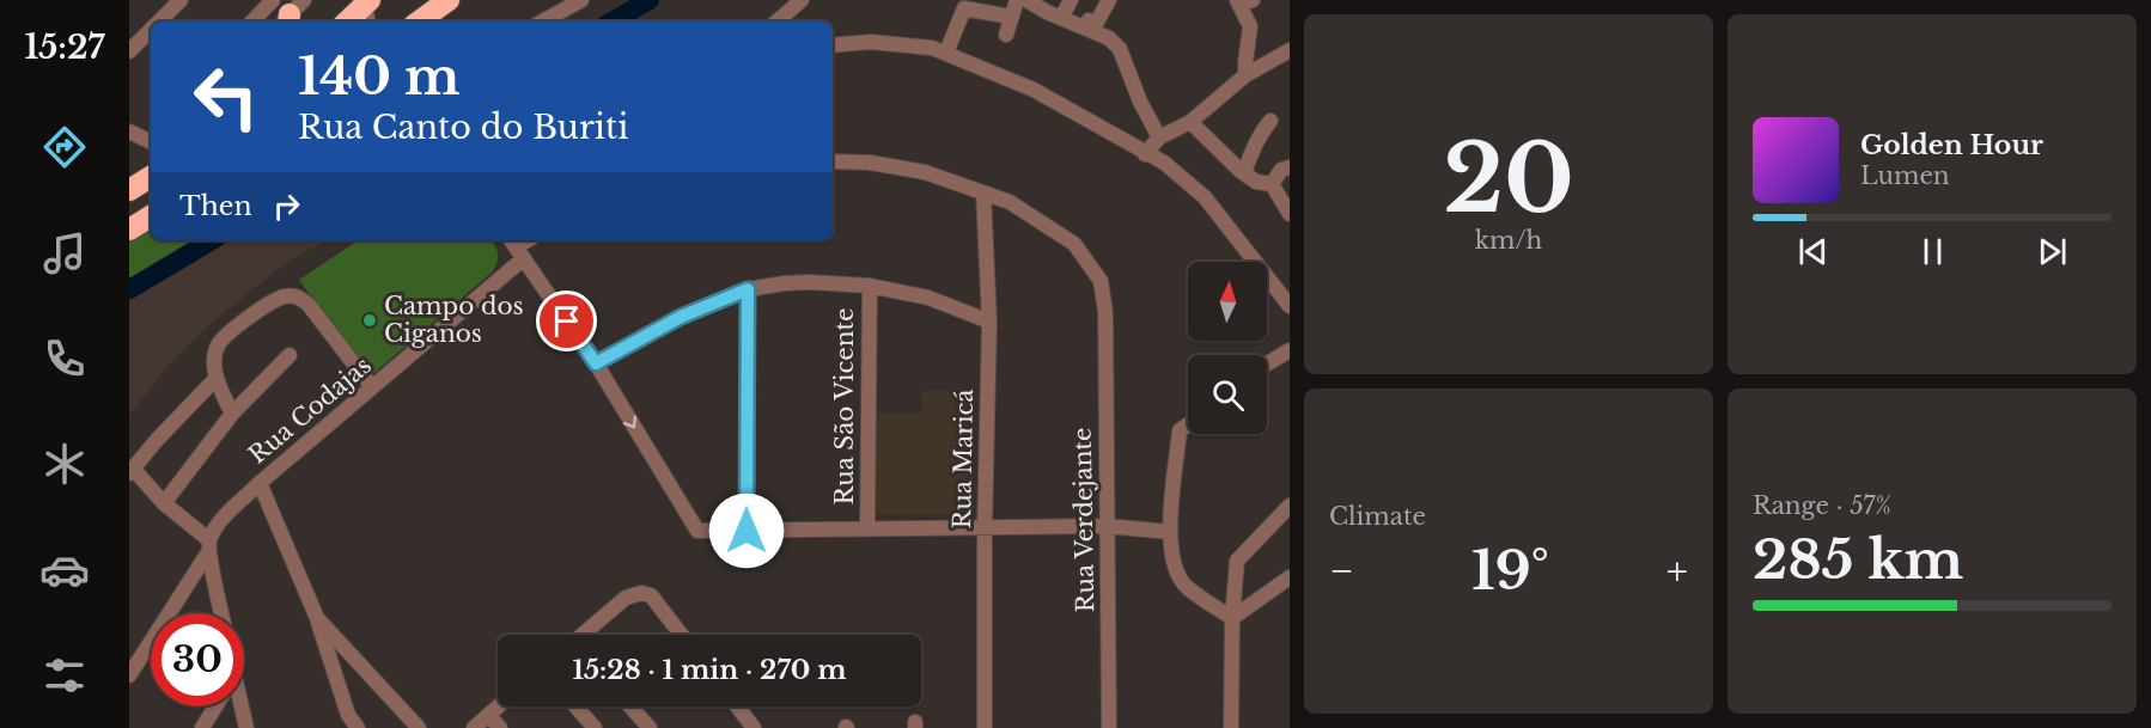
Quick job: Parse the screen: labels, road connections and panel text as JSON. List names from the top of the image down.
{
  "streets": {
    "street": [
      "Rua São Vicente",
      "Rua Codajas",
      "Rua Maricá",
      "Rua Verdejante"
    ]
  },
  "crossings": [
    ["Rua Maricá", "Rua Verdejante"]
  ],
  "places": ["Campo dos Ciganos"],
  "north": "top",
  "page": {
    "tabs": "15:27",
    "tile": [
      ["20", "km/h"],
      "Climate",
      ["Range · 57%", "285 km"]
    ],
    "turn": ["140 m", "Rua Canto do Buriti"],
    "song": ["Golden Hour", "Lumen"],
    "then": "Then",
    "heat": ["−", "19°", "+"],
    "limit": "30",
    "trip": "15:28 · 1 min · 270 m"
  }
}
